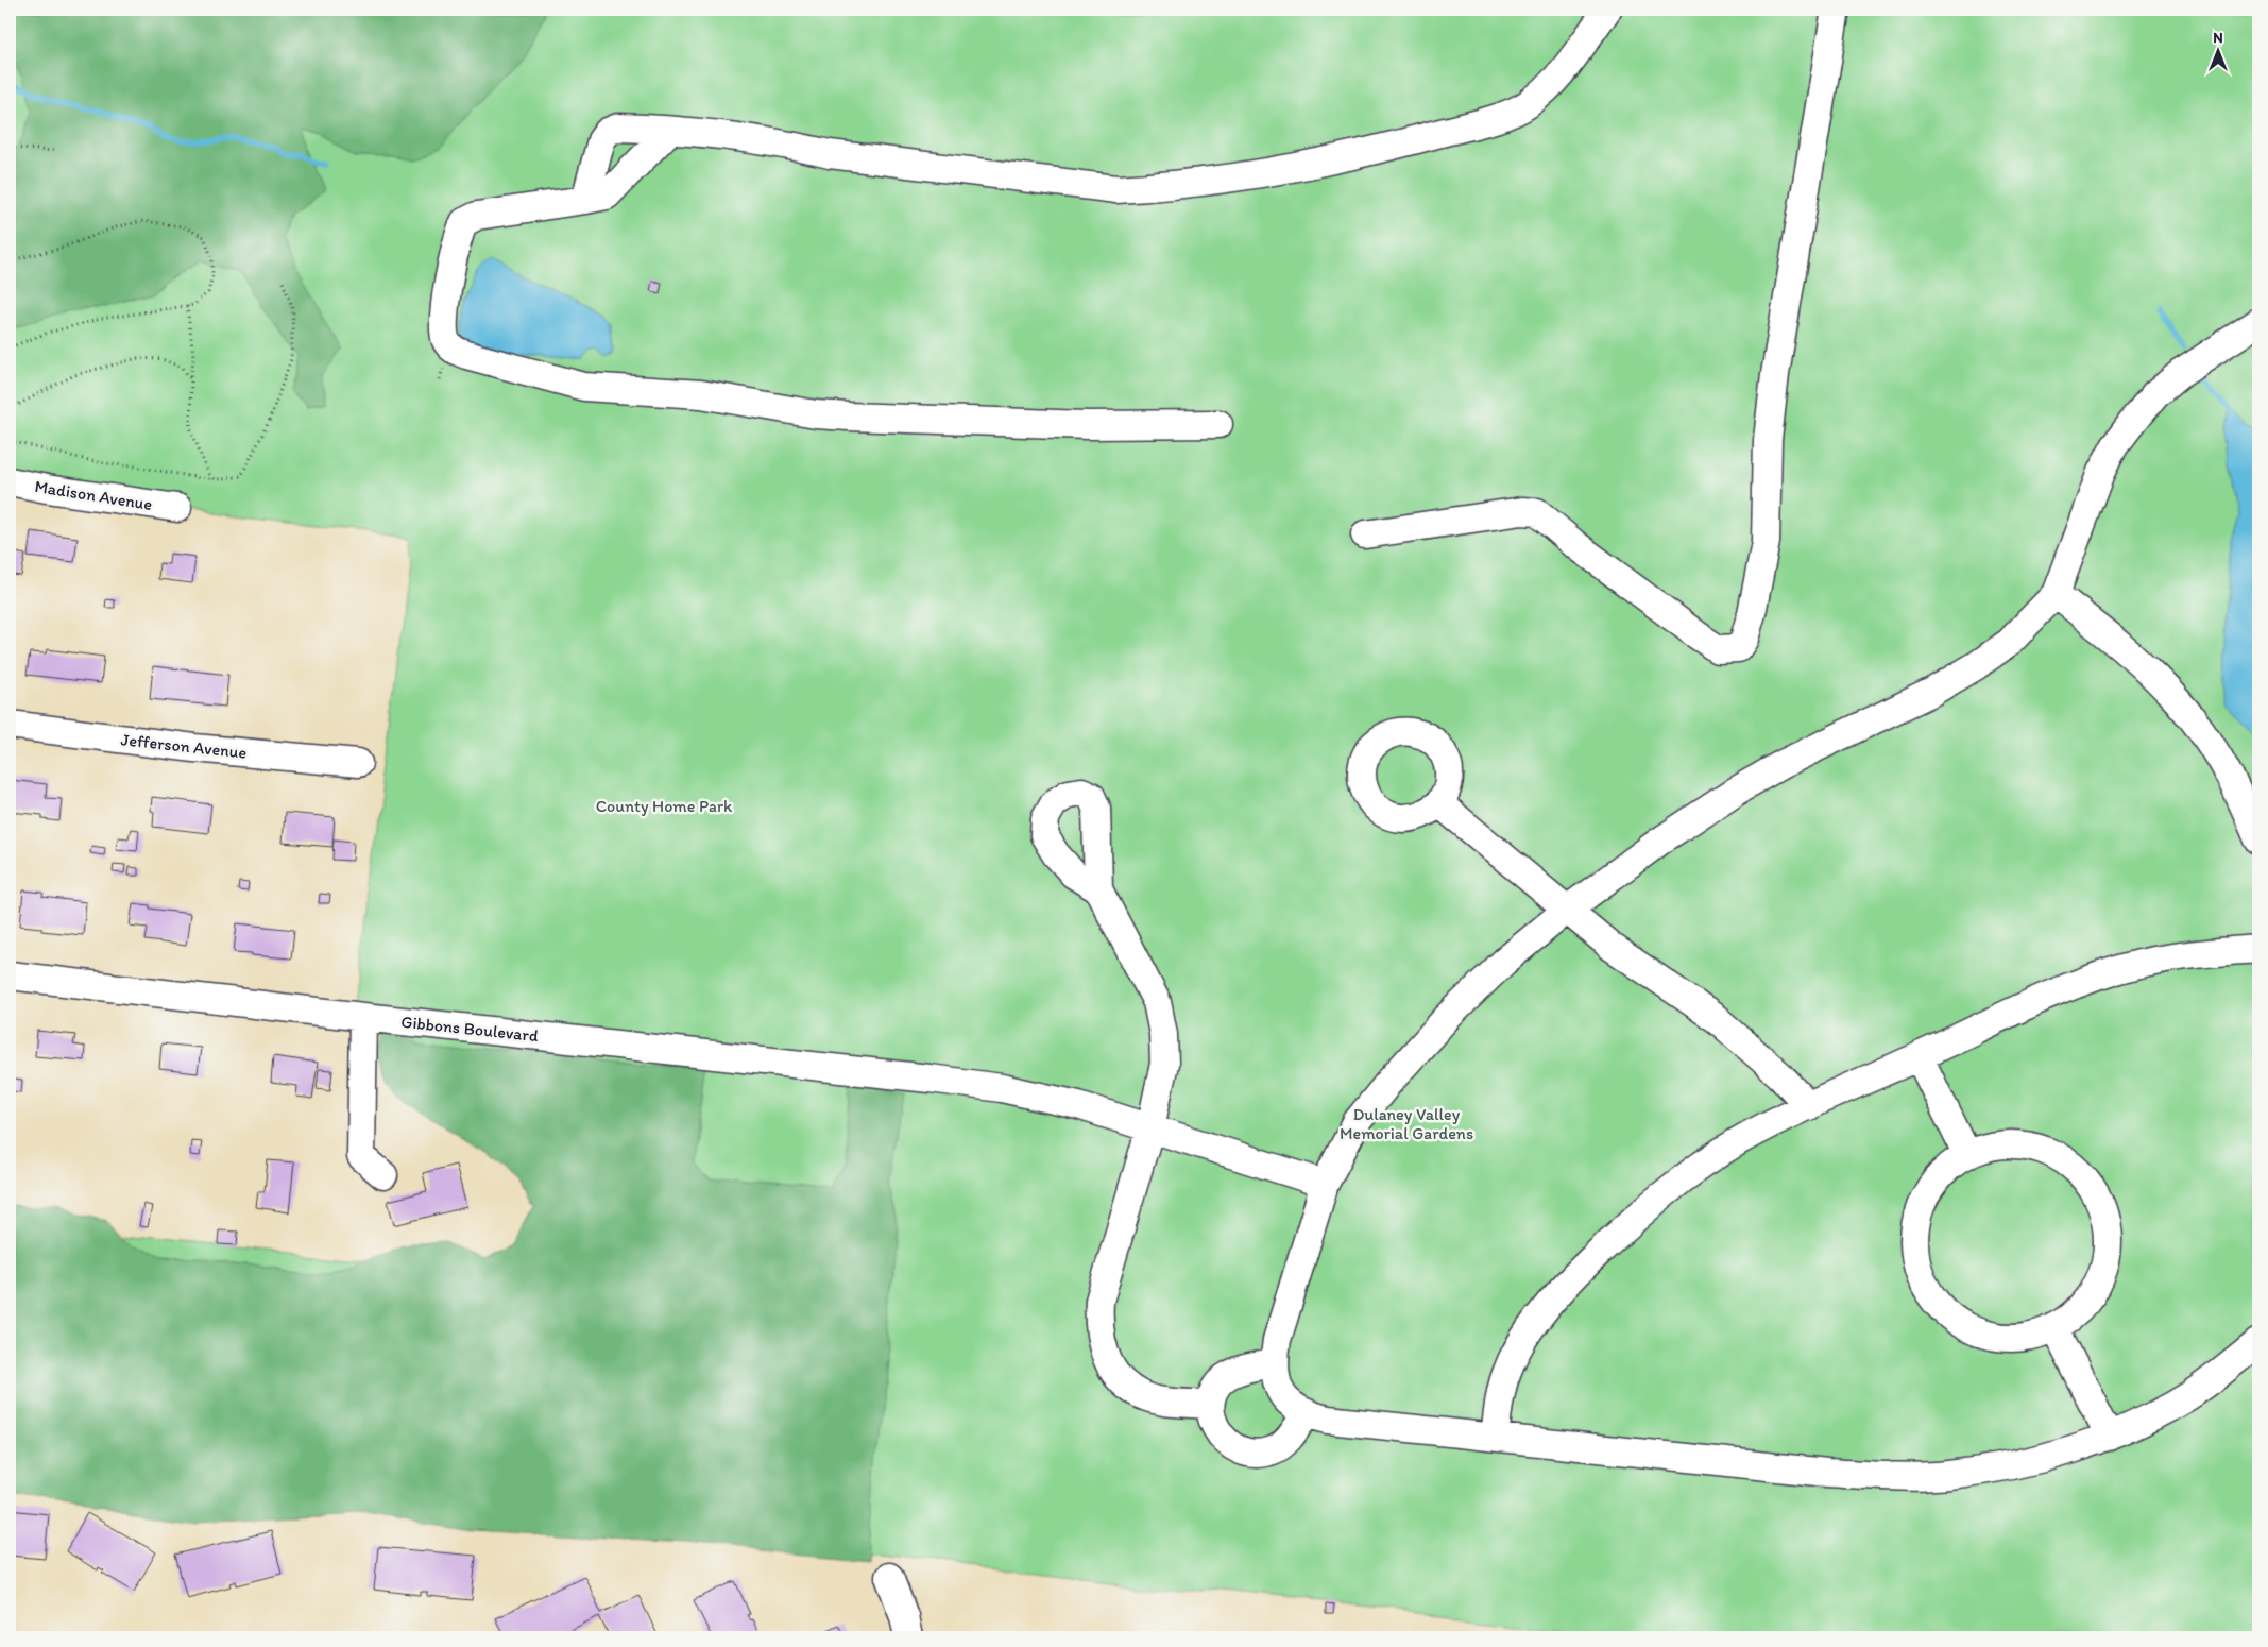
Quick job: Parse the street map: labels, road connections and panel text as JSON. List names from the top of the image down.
{
  "streets": {
    "street": ["Madison Avenue", "Jefferson Avenue", "Gibbons Boulevard"]
  },
  "parks": ["County Home Park", "Dulaney Valley Memorial Gardens"],
  "north": "top"
}
